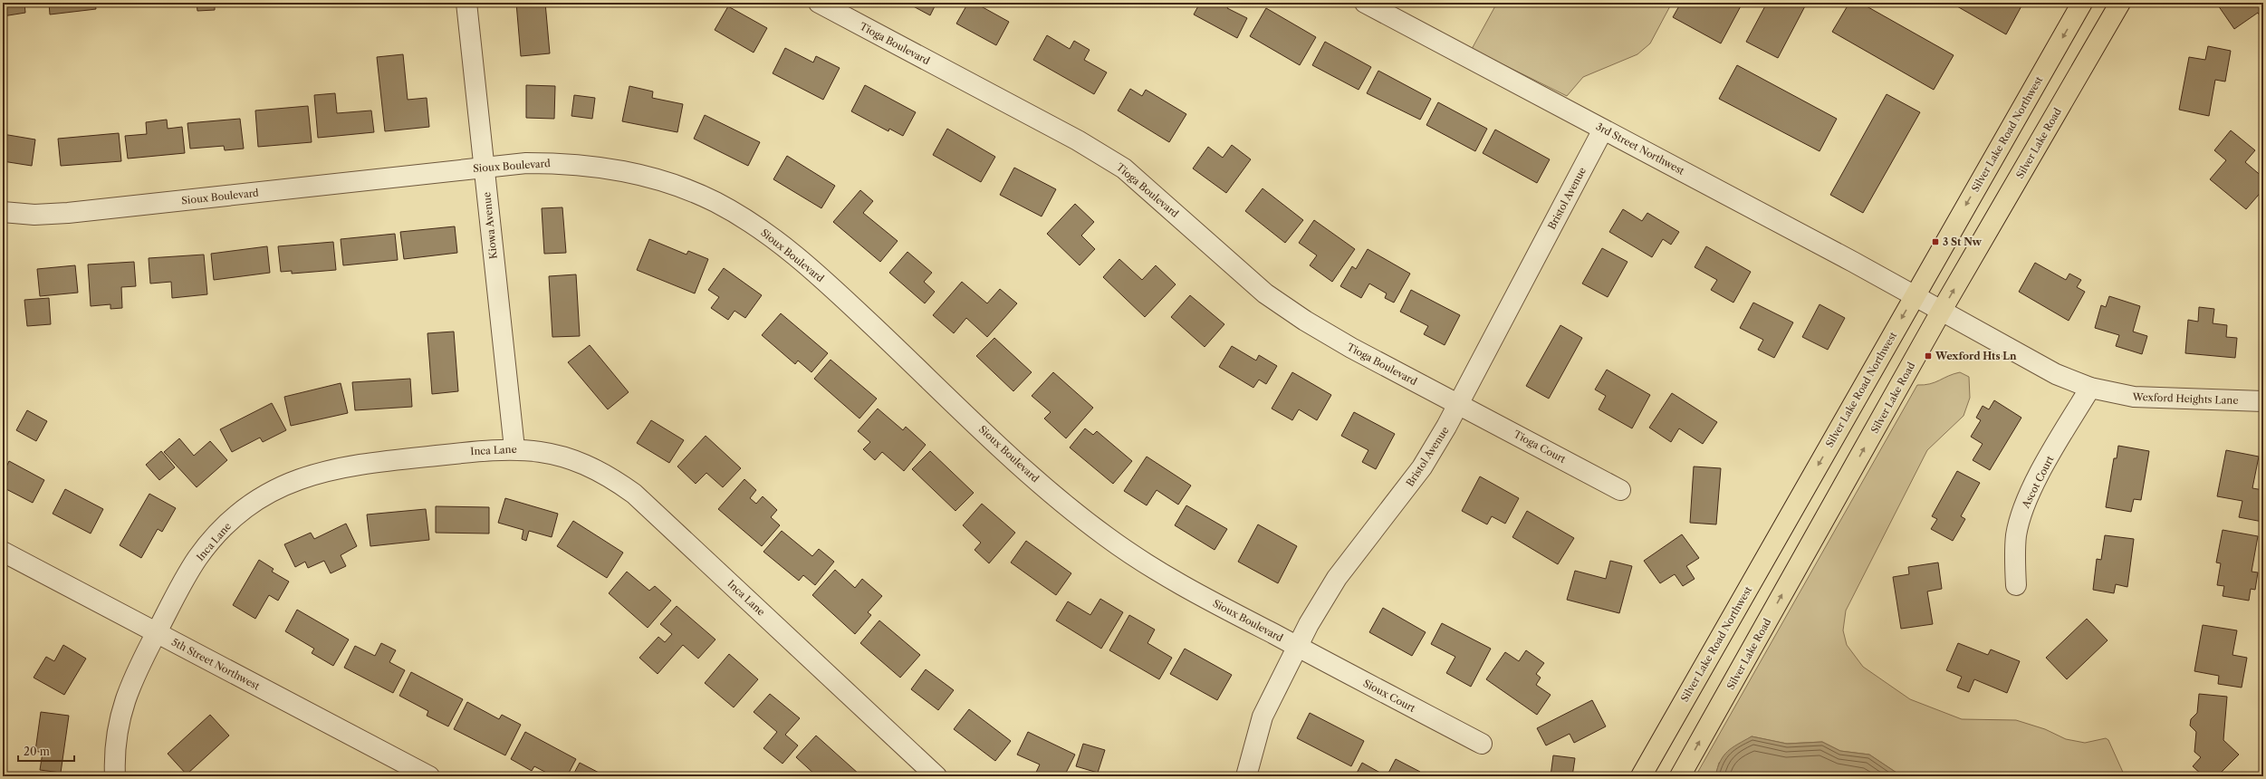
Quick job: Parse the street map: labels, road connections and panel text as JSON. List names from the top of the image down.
{
  "streets": {
    "main road": ["Silver Lake Road Northwest", "Silver Lake Road"],
    "street": [
      "Tioga Boulevard",
      "3rd Street Northwest",
      "Sioux Boulevard",
      "Bristol Avenue",
      "Kiowa Avenue",
      "Wexford Heights Lane",
      "Tioga Court",
      "Inca Lane",
      "Ascot Court",
      "5th Street Northwest",
      "Sioux Court"
    ]
  },
  "crossings": [
    ["Tioga Boulevard", "Bristol Avenue"],
    ["Tioga Boulevard", "Tioga Court"],
    ["Silver Lake Road Northwest", "3rd Street Northwest"],
    ["Silver Lake Road Northwest", "Wexford Heights Lane"],
    ["Silver Lake Road", "Wexford Heights Lane"],
    ["3rd Street Northwest", "Bristol Avenue"],
    ["3rd Street Northwest", "Wexford Heights Lane"],
    ["Sioux Boulevard", "Bristol Avenue"],
    ["Sioux Boulevard", "Kiowa Avenue"],
    ["Sioux Boulevard", "Sioux Court"],
    ["Bristol Avenue", "Tioga Court"],
    ["Bristol Avenue", "Sioux Court"],
    ["Kiowa Avenue", "Inca Lane"],
    ["Wexford Heights Lane", "Ascot Court"],
    ["Inca Lane", "5th Street Northwest"]
  ],
  "one_way": ["Silver Lake Road Northwest", "Silver Lake Road"],
  "places": {
    "transit": ["3 St Nw", "Wexford Hts Ln"]
  },
  "scale_bar": "20 m"
}
